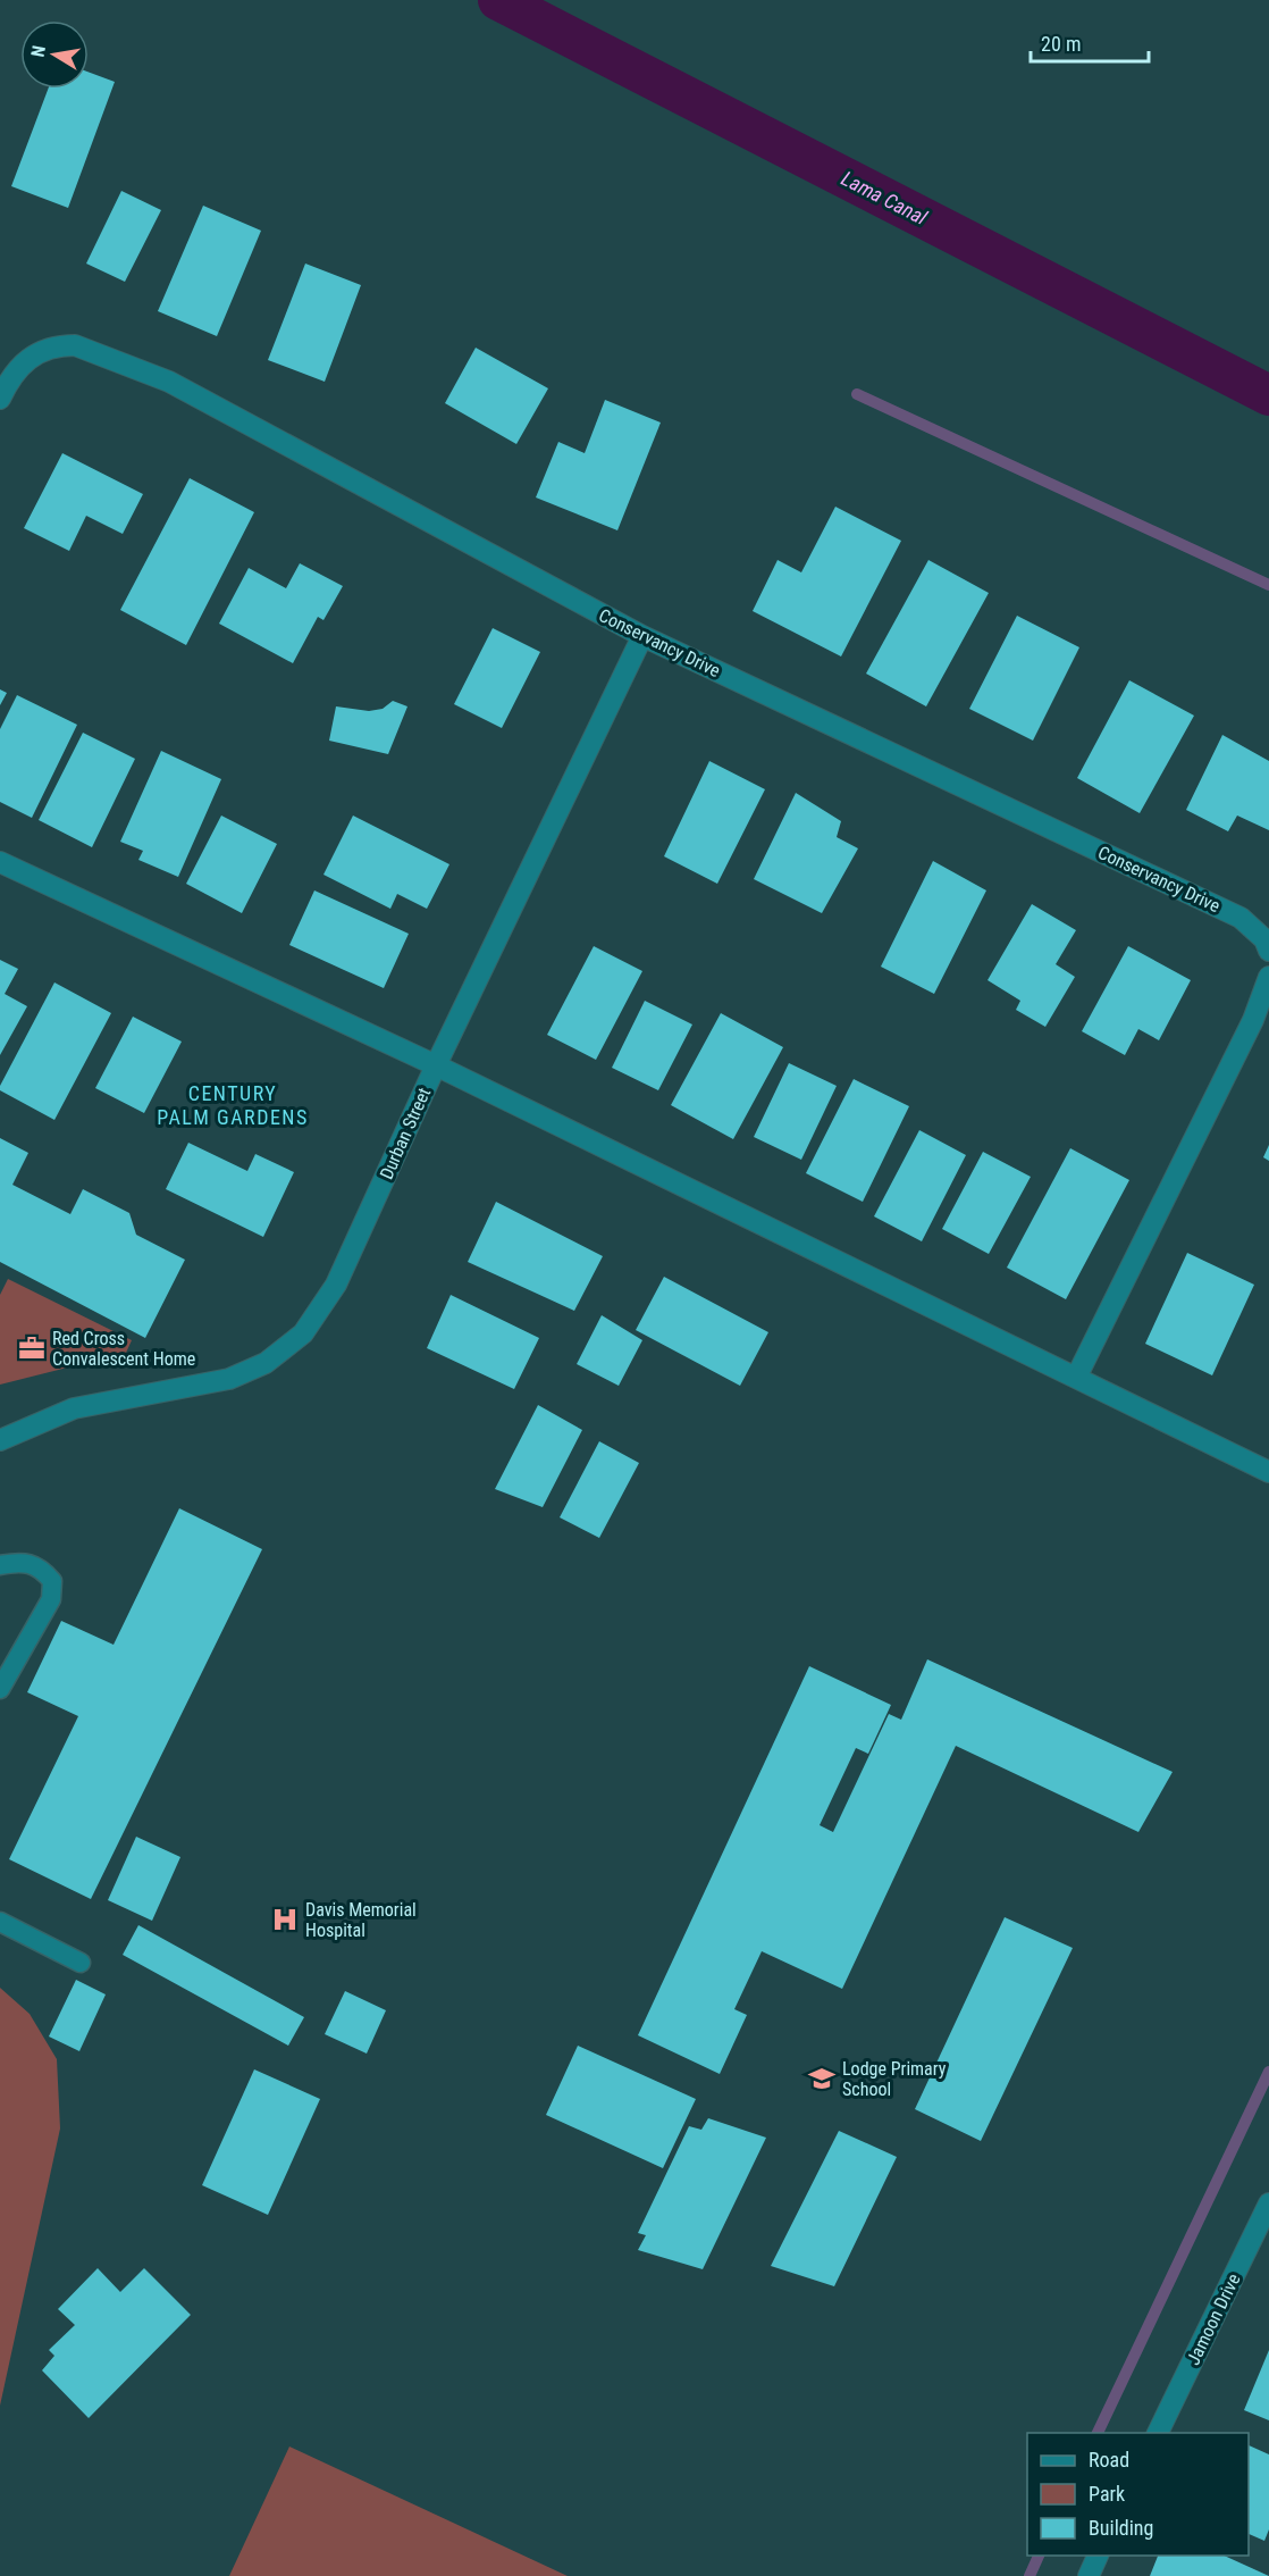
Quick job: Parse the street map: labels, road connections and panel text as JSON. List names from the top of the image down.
{
  "streets": {
    "street": ["Conservancy Drive", "Durban Street", "Jamoon Drive"]
  },
  "crossings": [
    ["Conservancy Drive", "Durban Street"]
  ],
  "districts": ["CENTURY PALM GARDENS"],
  "water": ["Lama Canal"],
  "places": {
    "office": ["Red Cross Convalescent Home"],
    "hospital": ["Davis Memorial Hospital"],
    "school or university": ["Lodge Primary School"]
  },
  "legend": ["Road", "Park", "Building"],
  "scale_bar": "20 m",
  "north": "left"
}
